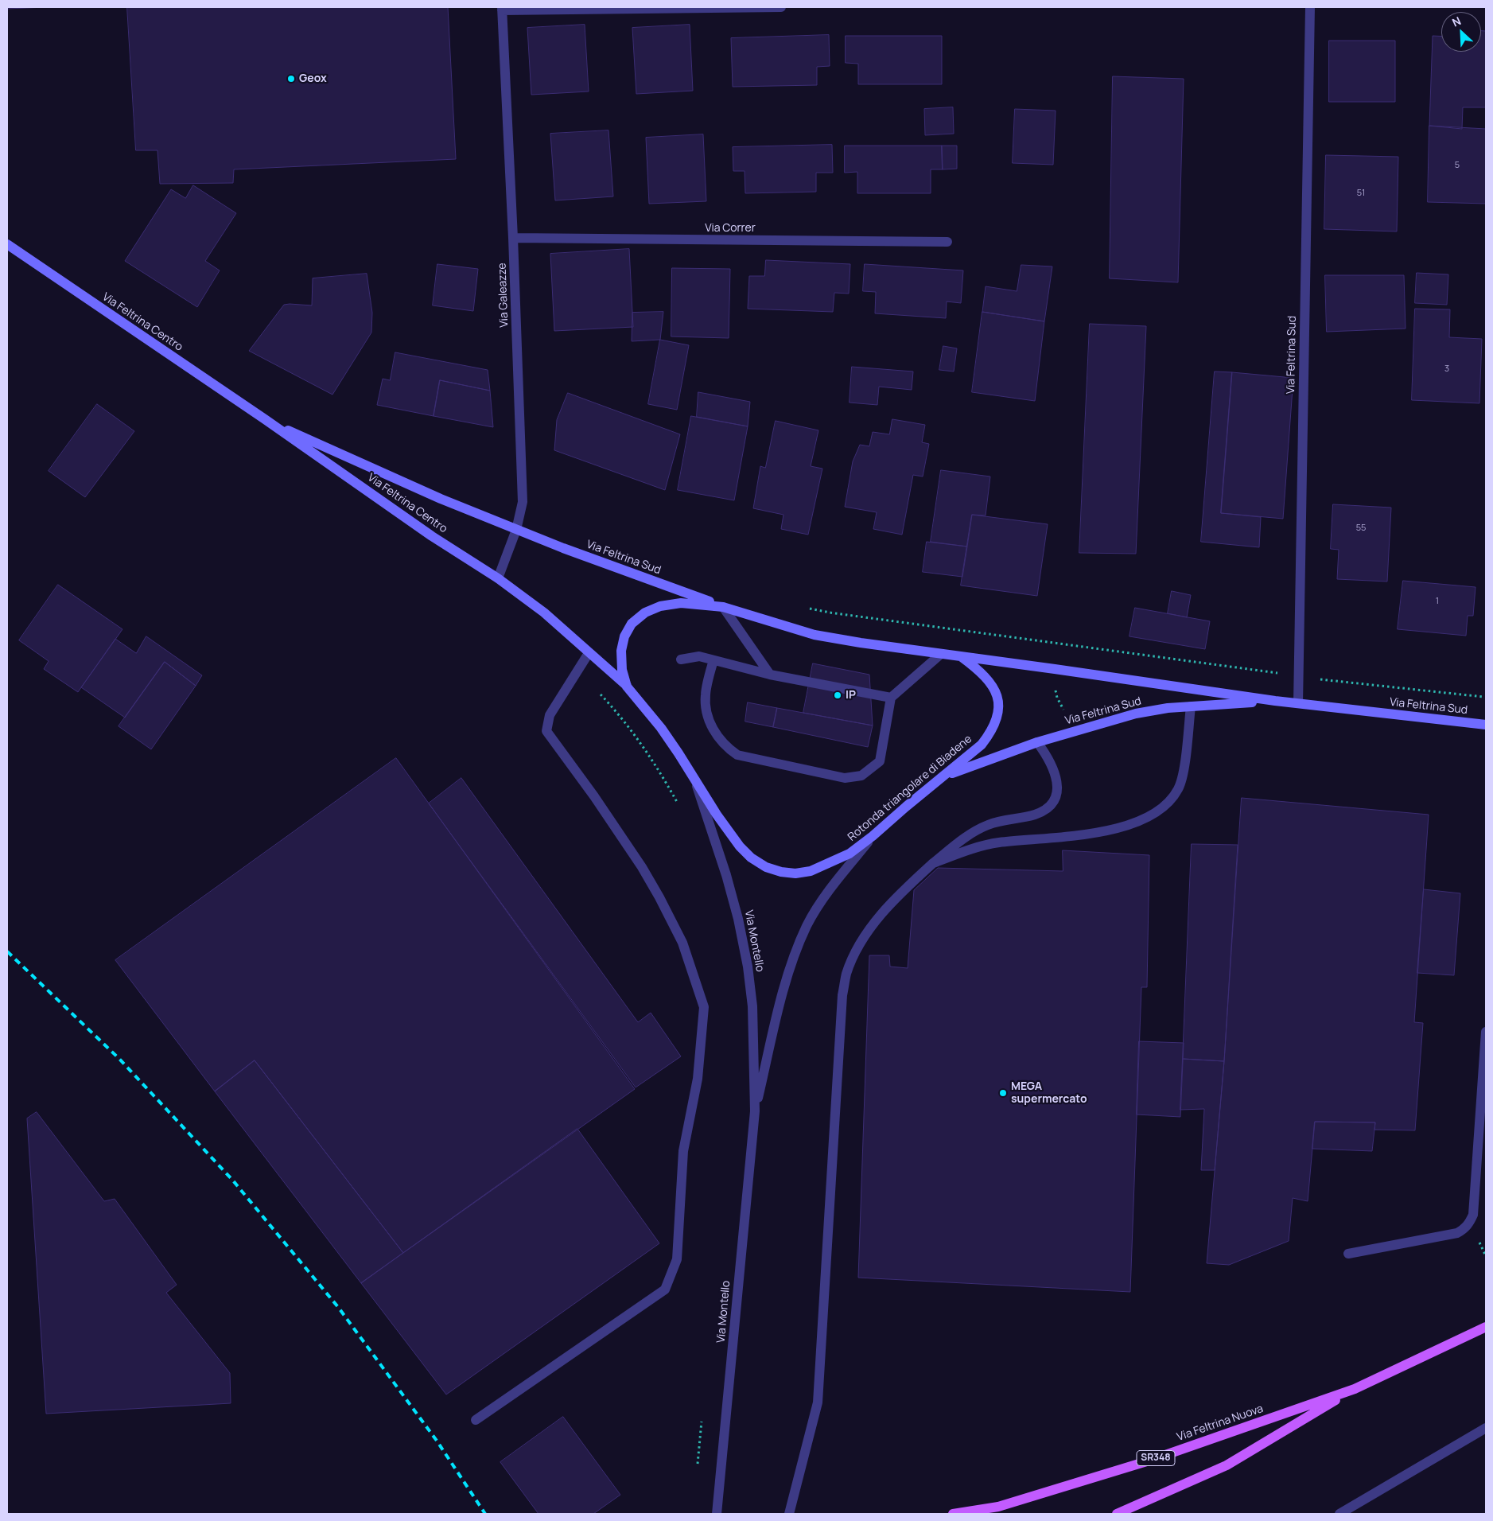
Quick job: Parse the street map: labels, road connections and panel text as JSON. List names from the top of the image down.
{
  "streets": {
    "main road": [
      "Via Feltrina Centro",
      "Via Feltrina Sud",
      "Rotonda triangolare di Biadene",
      "Via Feltrina Nuova",
      "SR348"
    ],
    "street": ["Via Correr", "Via Galeazze", "Via Montello"]
  },
  "crossings": [
    ["Via Correr", "Via Galeazze"],
    ["Via Galeazze", "Via Feltrina Centro"],
    ["Via Galeazze", "Via Feltrina Sud"],
    ["Via Feltrina Centro", "Via Feltrina Sud"],
    ["Via Feltrina Sud", "Rotonda triangolare di Biadene"],
    ["Rotonda triangolare di Biadene", "Via Montello"]
  ],
  "places": ["Geox", "IP", "MEGA supermercato"],
  "house_numbers": [
    "5",
    "51",
    "3",
    "55",
    "1"
  ],
  "north": "top left"
}
